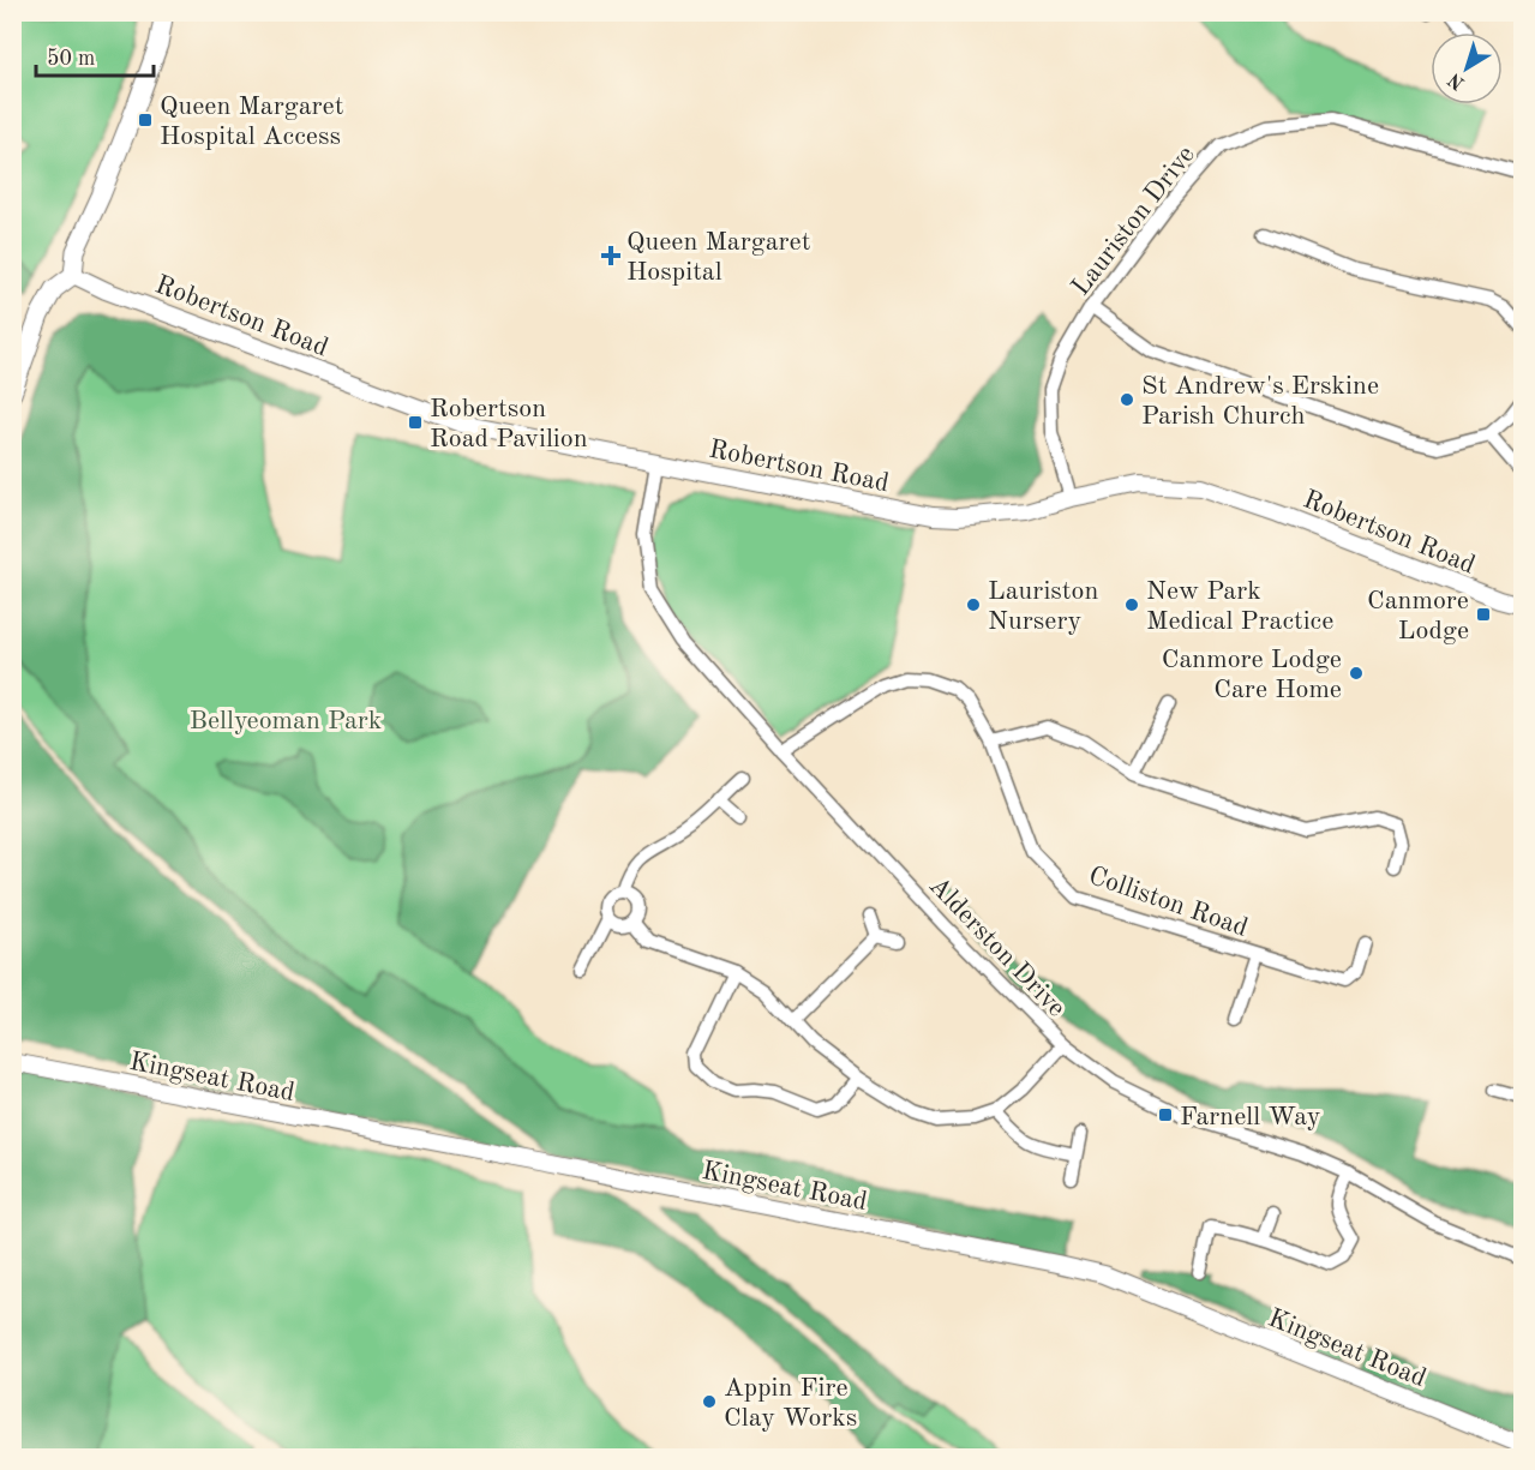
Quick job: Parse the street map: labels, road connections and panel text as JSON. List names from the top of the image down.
{
  "streets": {
    "street": [
      "Lauriston Drive",
      "Robertson Road",
      "Colliston Road",
      "Alderston Drive",
      "Kingseat Road"
    ]
  },
  "crossings": [
    ["Lauriston Drive", "Robertson Road"],
    ["Robertson Road", "Alderston Drive"],
    ["Colliston Road", "Alderston Drive"]
  ],
  "parks": ["Bellyeoman Park"],
  "places": {
    "transit": [
      "Queen Margaret Hospital Access",
      "Robertson Road Pavilion",
      "Canmore Lodge",
      "Farnell Way"
    ],
    "health": ["Queen Margaret Hospital"],
    "other": [
      "St Andrew's Erskine Parish Church",
      "Lauriston Nursery",
      "New Park Medical Practice",
      "Canmore Lodge Care Home",
      "Appin Fire Clay Works"
    ]
  },
  "scale_bar": "50 m",
  "north": "bottom left"
}
